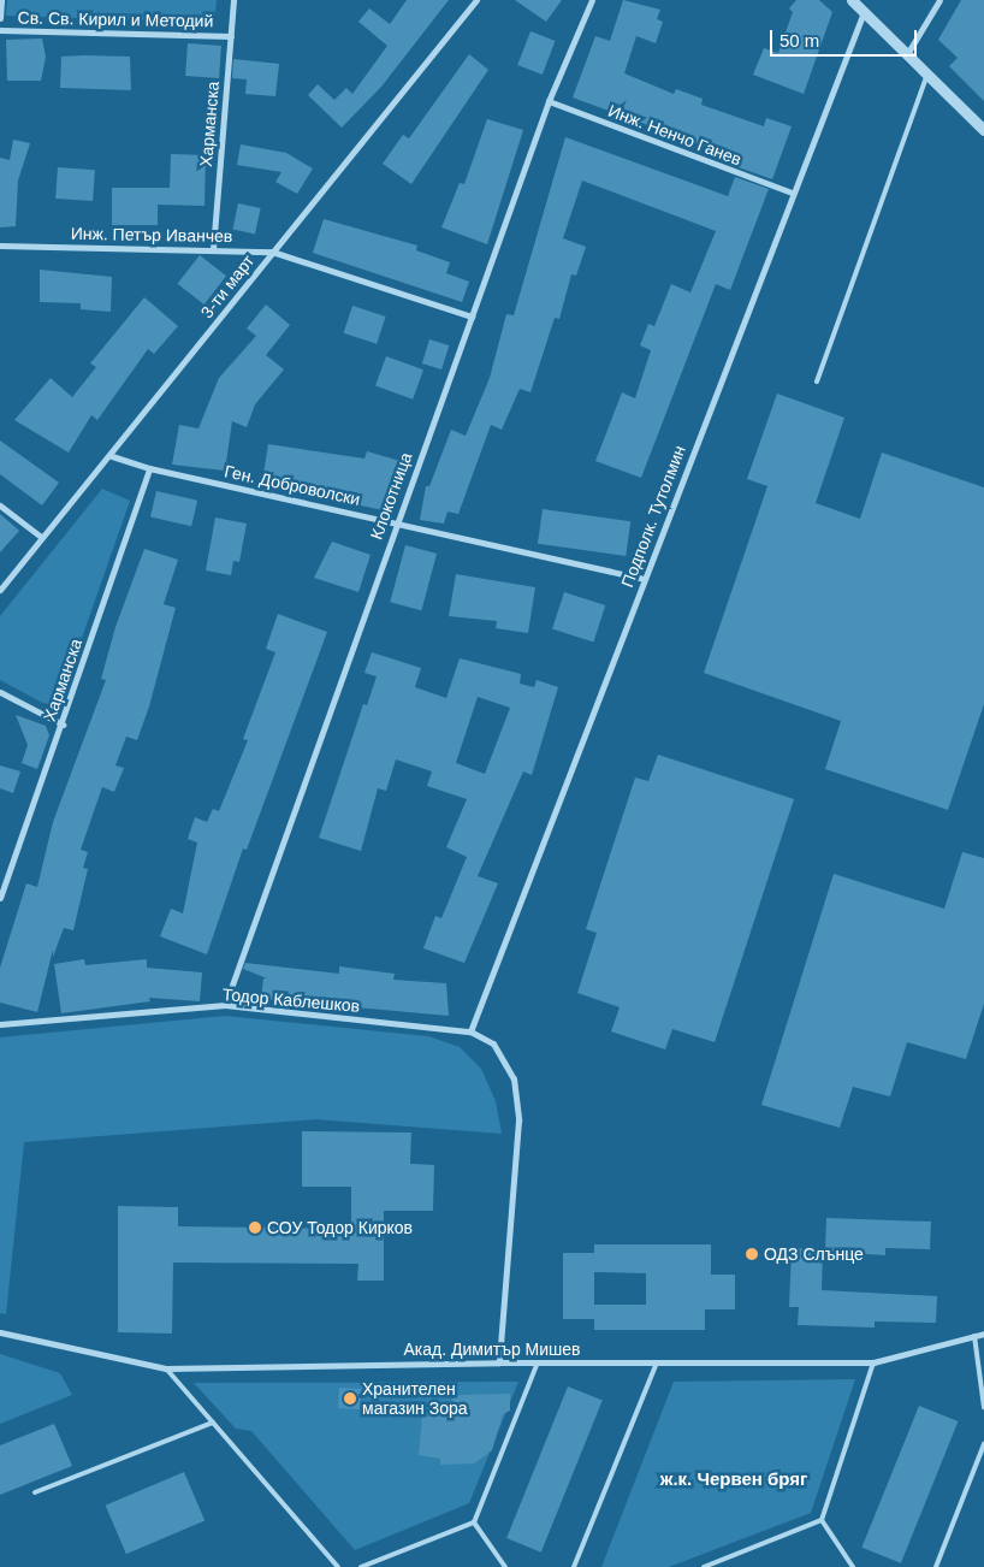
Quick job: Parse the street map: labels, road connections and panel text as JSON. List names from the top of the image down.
{
  "streets": {
    "street": [
      "Св. Св. Кирил и Методий",
      "Харманска",
      "Инж. Ненчо Ганев",
      "Инж. Петър Иванчев",
      "3-ти март",
      "Ген. Доброволски",
      "Клокотница",
      "Подполк. Тутолмин",
      "Тодор Каблешков",
      "Акад. Димитър Мишев"
    ]
  },
  "crossings": [
    ["Св. Св. Кирил и Методий", "Харманска"],
    ["Харманска", "Инж. Петър Иванчев"],
    ["Харманска", "Ген. Доброволски"],
    ["Инж. Ненчо Ганев", "Клокотница"],
    ["Инж. Ненчо Ганев", "Подполк. Тутолмин"],
    ["Инж. Петър Иванчев", "3-ти март"],
    ["Инж. Петър Иванчев", "Клокотница"],
    ["3-ти март", "Ген. Доброволски"],
    ["Ген. Доброволски", "Клокотница"],
    ["Ген. Доброволски", "Подполк. Тутолмин"],
    ["Клокотница", "Тодор Каблешков"],
    ["Подполк. Тутолмин", "Тодор Каблешков"]
  ],
  "districts": ["ж.к. Червен бряг"],
  "places": ["СОУ Тодор Кирков", "ОДЗ Слънце", "Хранителен магазин Зора"],
  "scale_bar": "50 m"
}
